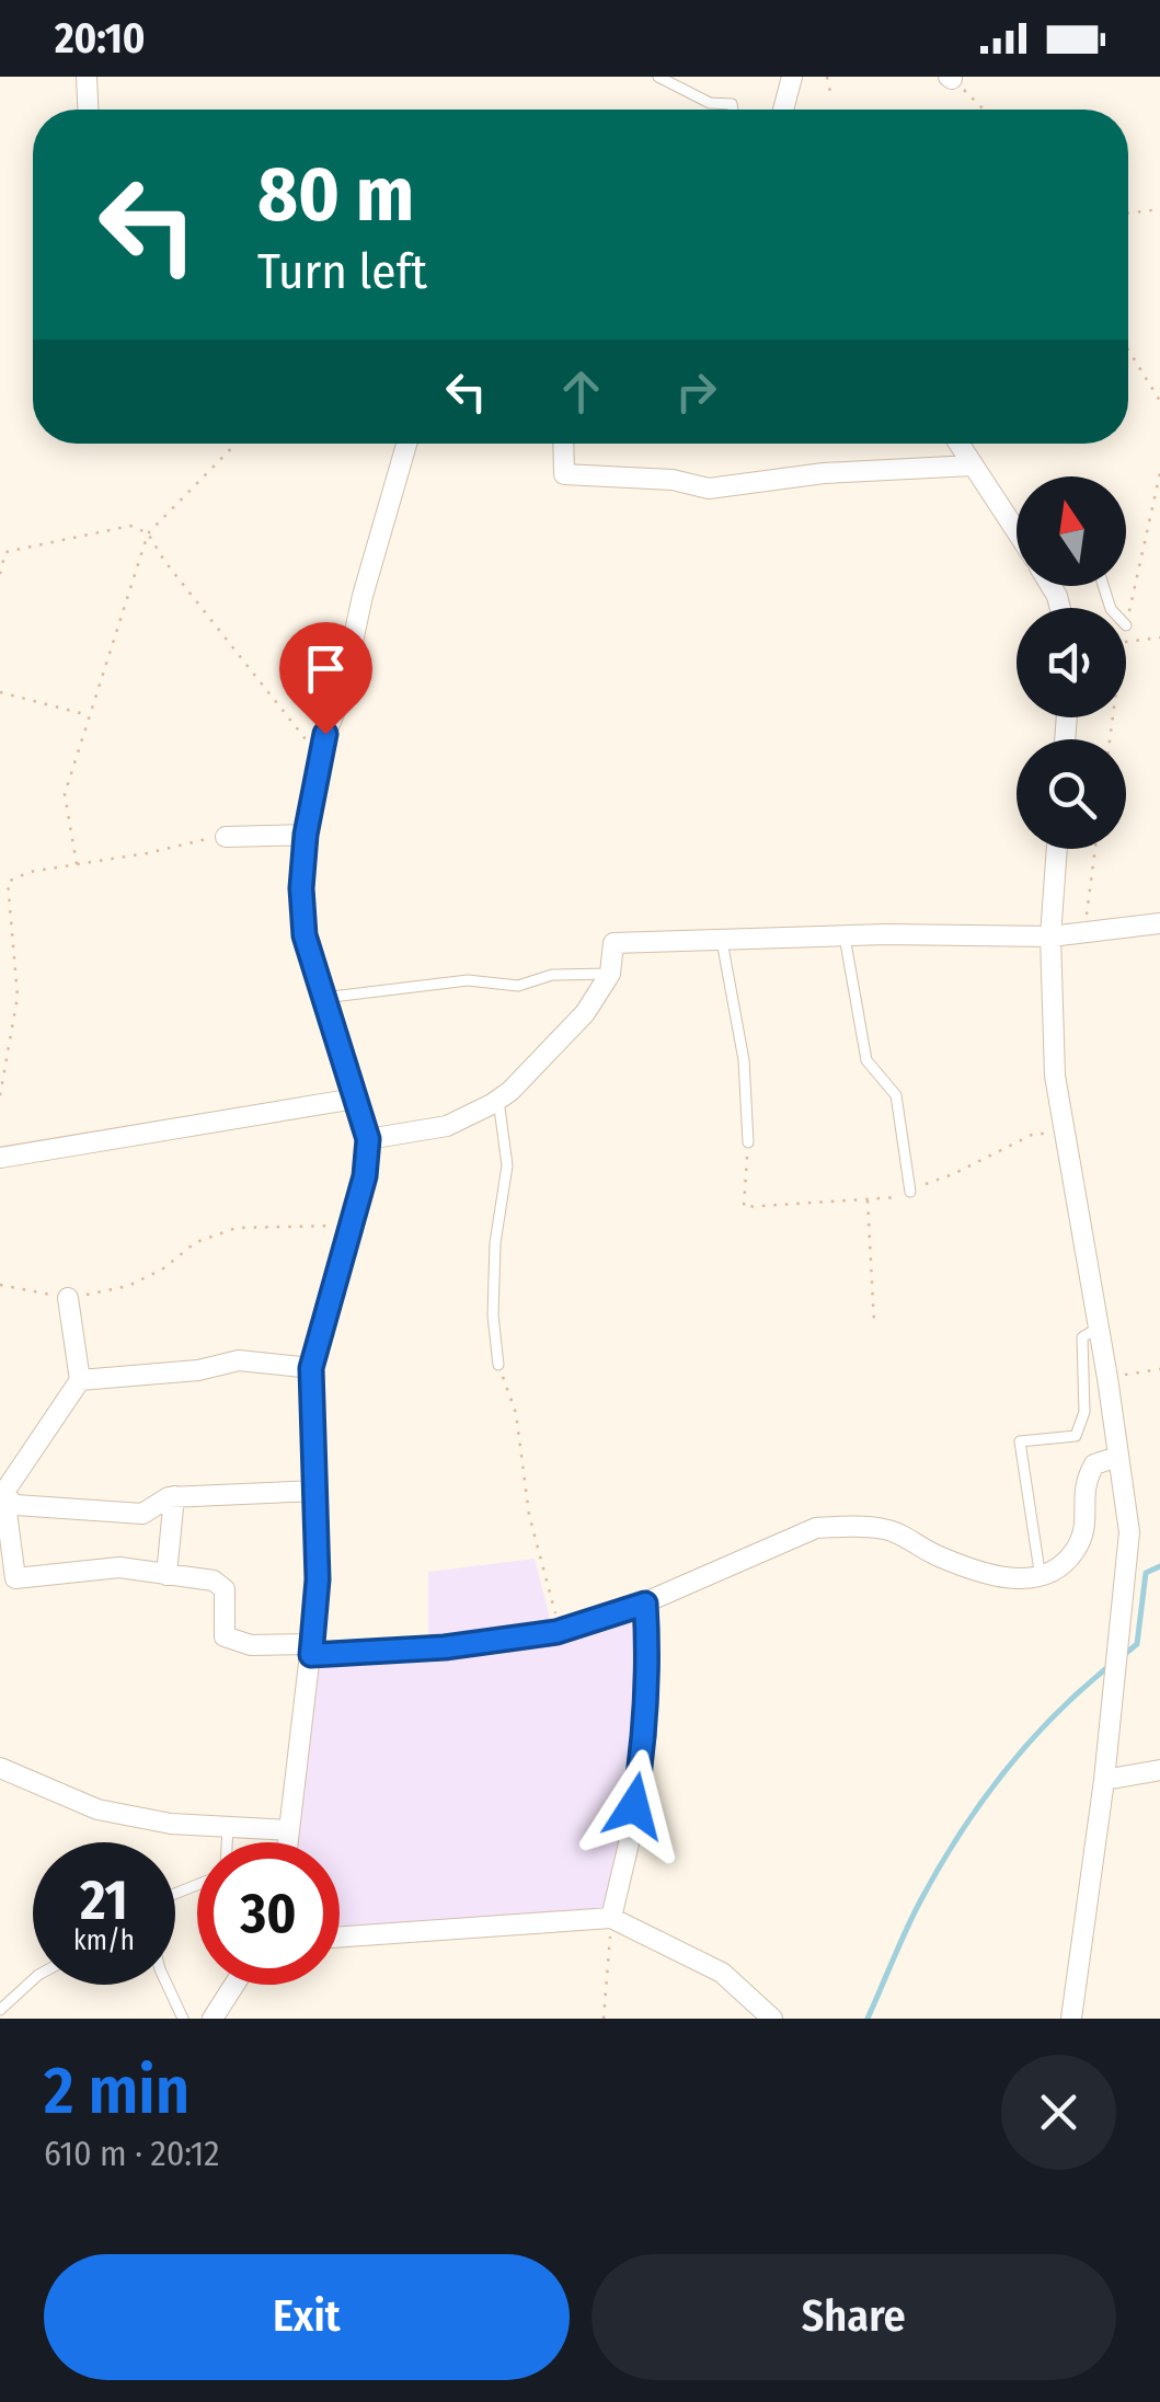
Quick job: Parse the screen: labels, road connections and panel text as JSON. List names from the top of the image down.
{
  "north": "top",
  "page": {
    "status": "20:10",
    "turn": ["80 m", "Turn left"],
    "speed": "21 km/h",
    "limit": "30",
    "heading": ["2 min", "610 m · 20:12"],
    "buttons": ["Exit", "Share"]
  }
}
